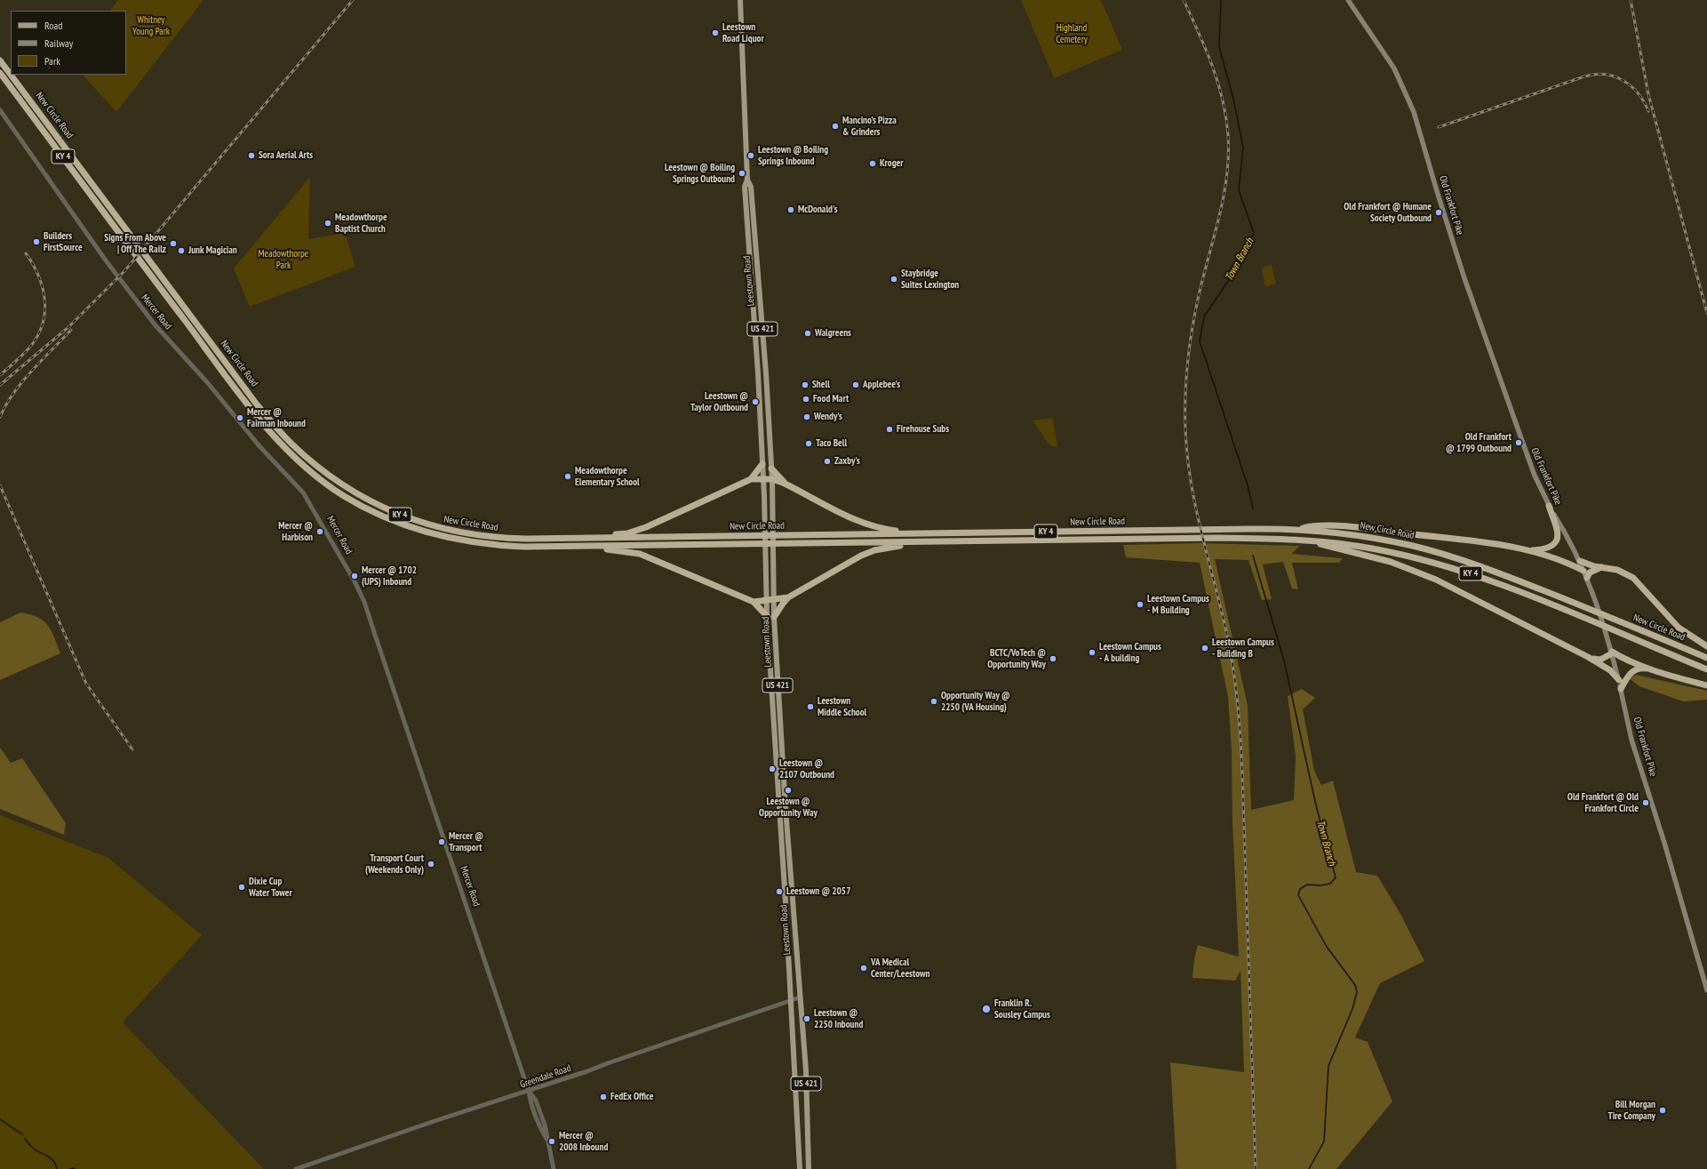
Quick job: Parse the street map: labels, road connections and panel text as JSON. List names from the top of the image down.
{
  "streets": {
    "highway": ["New Circle Road", "KY 4"],
    "main road": ["Old Frankfort Pike", "Leestown Road", "US 421"],
    "street": ["Mercer Road", "Greendale Road"]
  },
  "crossings": [
    ["Leestown Road", "Greendale Road"],
    ["Mercer Road", "Greendale Road"]
  ],
  "water": ["Town Branch"],
  "parks": ["Whitney Young Park", "Highland Cemetery", "Meadowthorpe Park"],
  "places": [
    "Leestown Road Liquor",
    "Mancino's Pizza & Grinders",
    "Sora Aerial Arts",
    "Leestown @ Boiling Springs Inbound",
    "Kroger",
    "Leestown @ Boiling Springs Outbound",
    "McDonald's",
    "Old Frankfort @ Humane Society Outbound",
    "Meadowthorpe Baptist Church",
    "Builders FirstSource",
    "Signs From Above | Off The Railz",
    "Junk Magician",
    "Staybridge Suites Lexington",
    "Walgreens",
    "Shell",
    "Applebee's",
    "Food Mart",
    "Leestown @ Taylor Outbound",
    "Wendy's",
    "Mercer @ Fairman Inbound",
    "Firehouse Subs",
    "Old Frankfort @ 1799 Outbound",
    "Taco Bell",
    "Zaxby's",
    "Meadowthorpe Elementary School",
    "Mercer @ Harbison",
    "Mercer @ 1702 (UPS) Inbound",
    "Leestown Campus - M Building",
    "Leestown Campus - Building B",
    "Leestown Campus - A building",
    "BCTC/VoTech @ Opportunity Way",
    "Opportunity Way @ 2250 (VA Housing)",
    "Leestown Middle School",
    "Leestown @ 2107 Outbound",
    "Leestown @ Opportunity Way",
    "Old Frankfort @ Old Frankfort Circle",
    "Mercer @ Transport",
    "Transport Court (Weekends Only)",
    "Dixie Cup Water Tower",
    "Leestown @ 2057",
    "VA Medical Center/Leestown",
    "Franklin R. Sousley Campus",
    "Leestown @ 2250 Inbound",
    "FedEx Office",
    "Bill Morgan Tire Company",
    "Mercer @ 2008 Inbound"
  ],
  "legend": ["Road", "Railway", "Park"]
}
